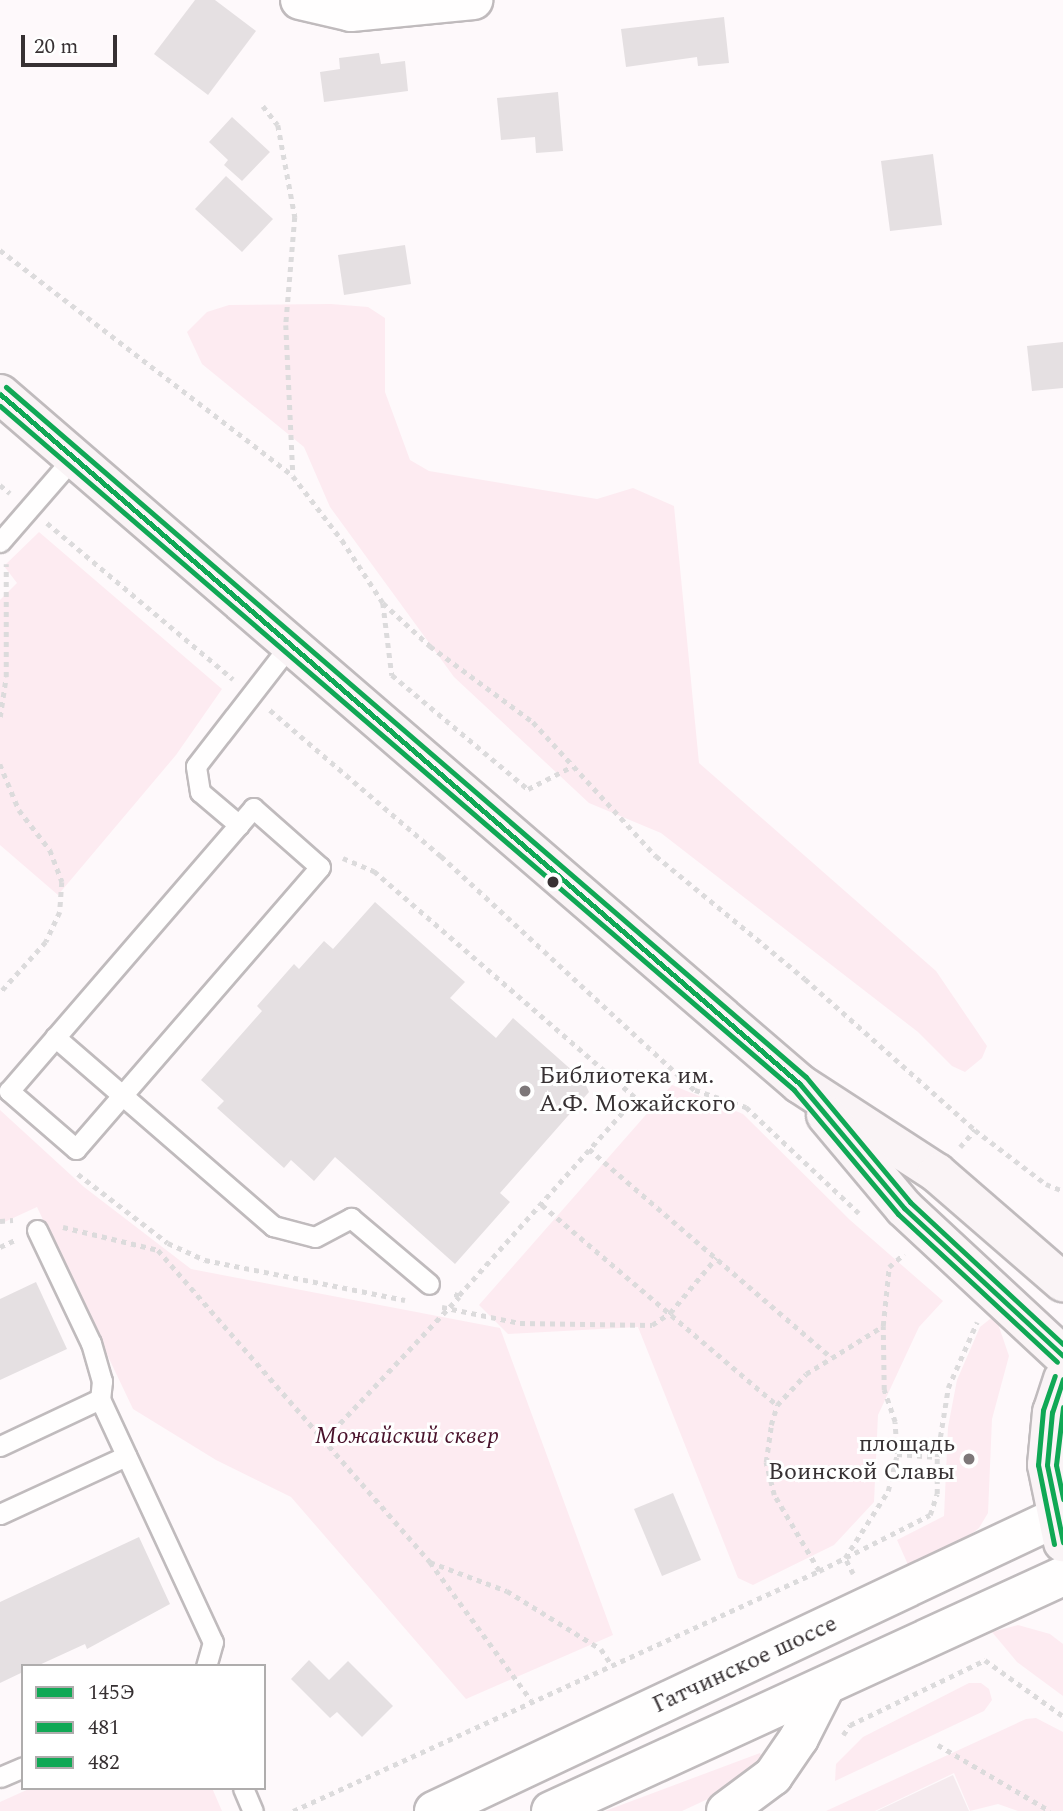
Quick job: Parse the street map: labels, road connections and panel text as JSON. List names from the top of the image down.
{
  "streets": {
    "main road": ["Гатчинское шоссе"]
  },
  "parks": ["Можайский сквер"],
  "places": ["Библиотека им. А.Ф. Можайского", "площадь Воинской Славы"],
  "lines": ["transit line 482", "transit line 145Э", "transit line 481"],
  "legend": ["145Э", "481", "482"],
  "scale_bar": "20 m"
}
